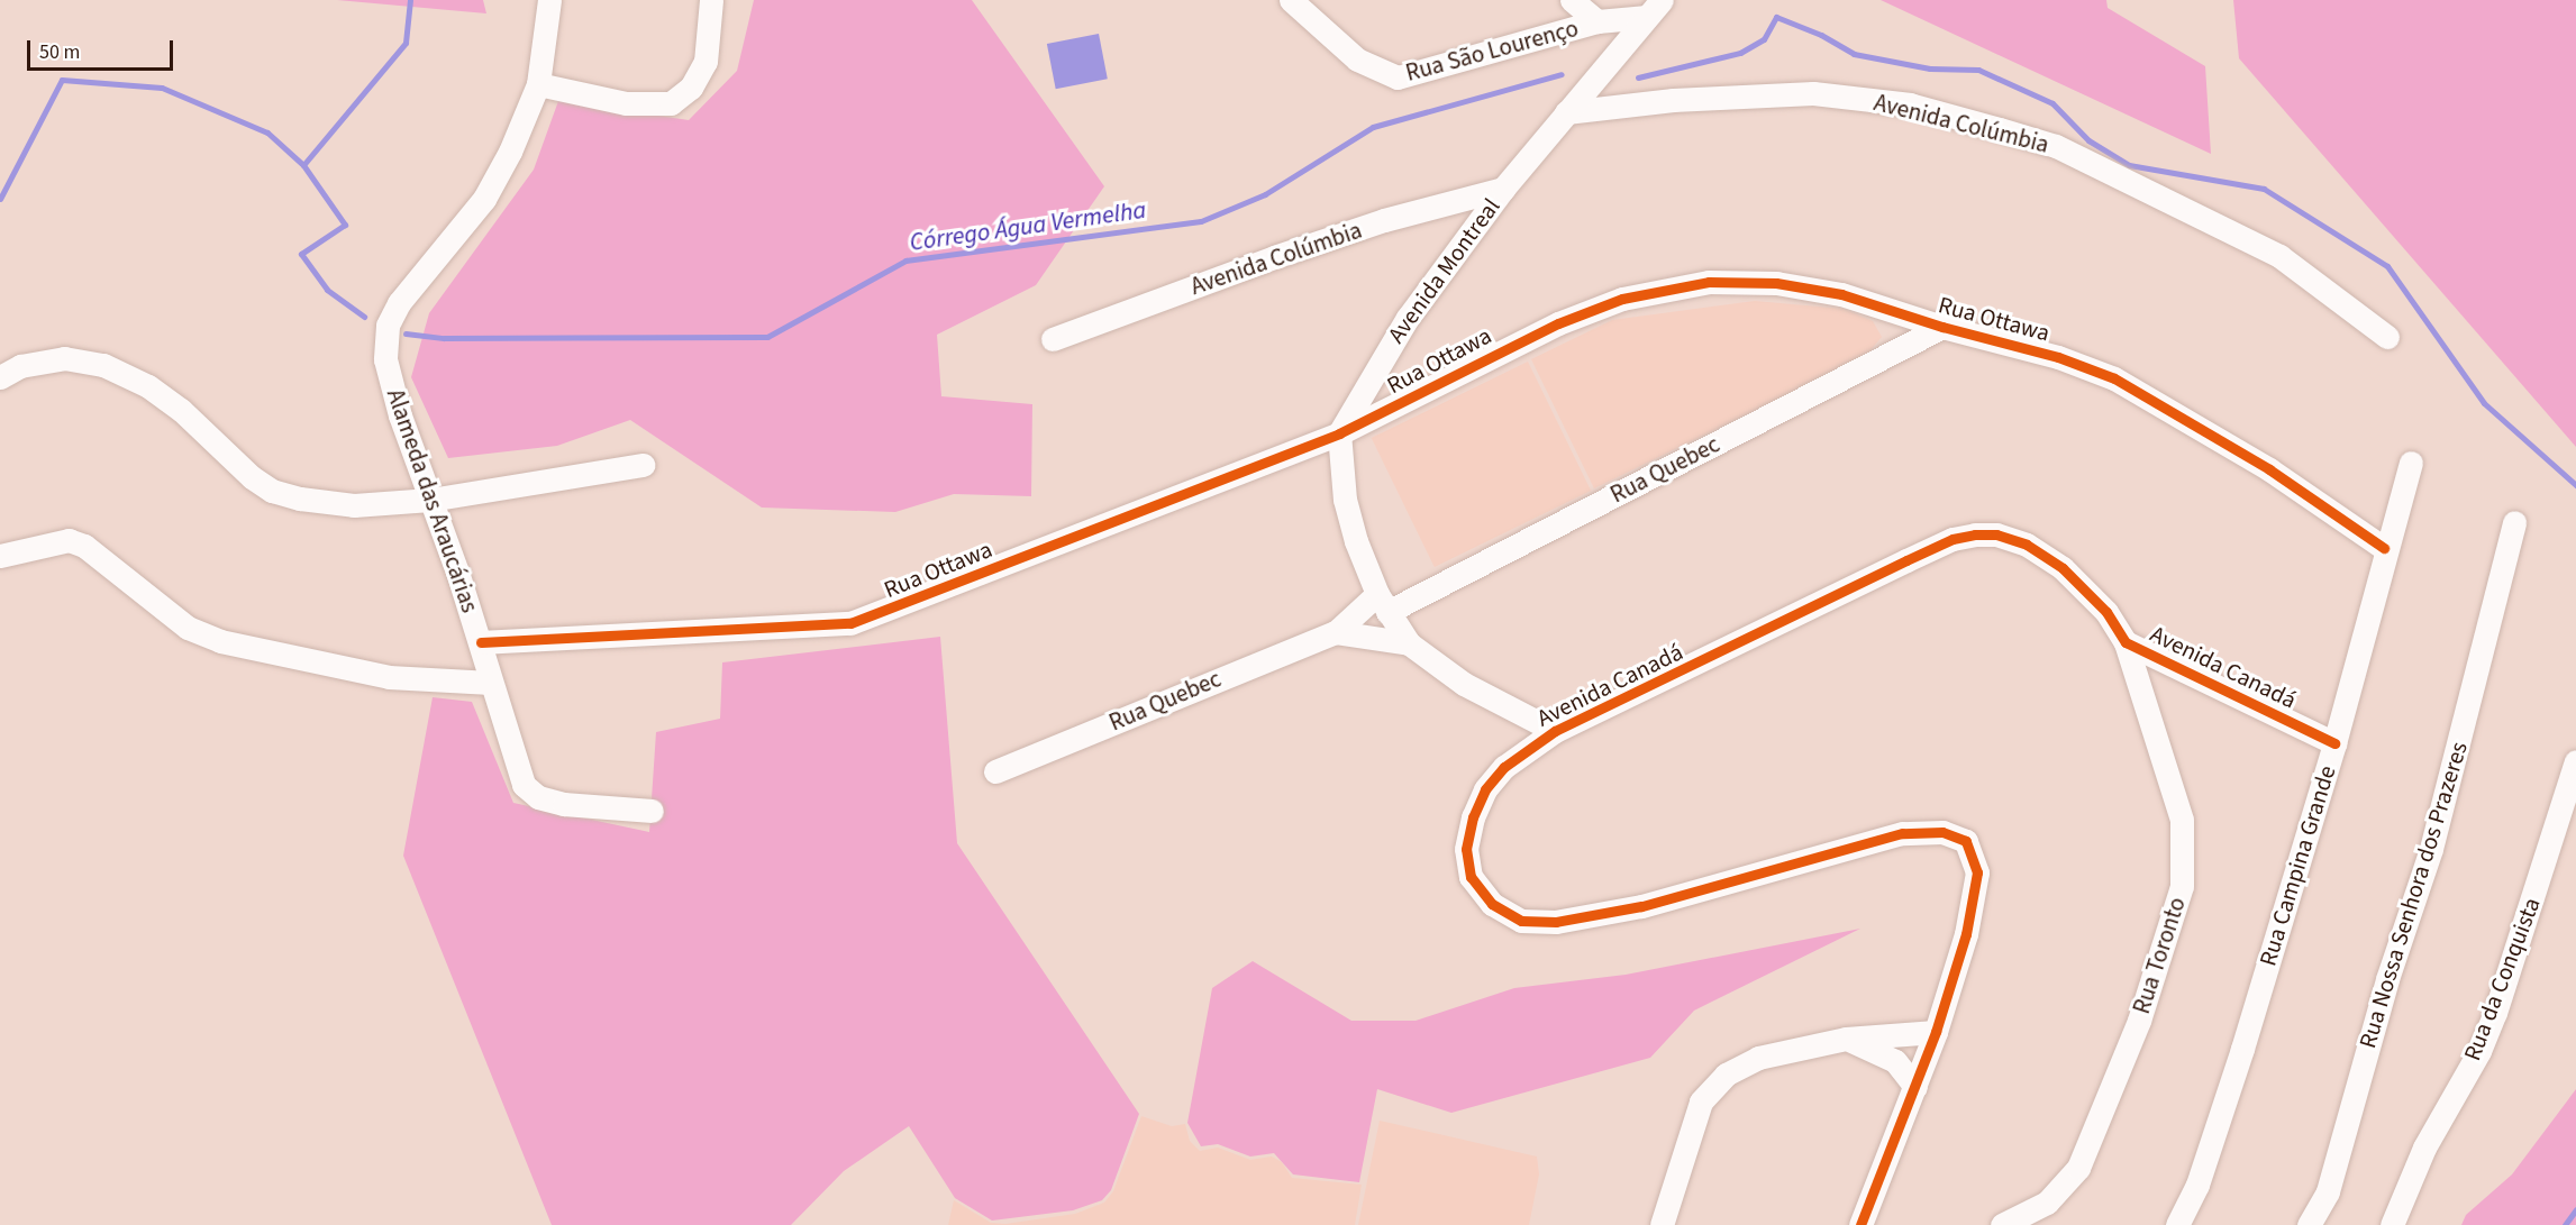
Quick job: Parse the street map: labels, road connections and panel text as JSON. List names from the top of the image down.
{
  "streets": {
    "street": [
      "Rua São Lourenço",
      "Avenida Colúmbia",
      "Avenida Montreal",
      "Rua Ottawa",
      "Rua Quebec",
      "Alameda das Araucárias",
      "Avenida Canadá",
      "Rua Campina Grande",
      "Rua Nossa Senhora dos Prazeres",
      "Rua Toronto",
      "Rua da Conquista"
    ]
  },
  "crossings": [
    ["Rua São Lourenço", "Avenida Montreal"],
    ["Avenida Colúmbia", "Avenida Montreal"],
    ["Avenida Montreal", "Rua Ottawa"],
    ["Rua Ottawa", "Rua Quebec"],
    ["Rua Ottawa", "Alameda das Araucárias"],
    ["Rua Ottawa", "Rua Campina Grande"],
    ["Avenida Canadá", "Rua Campina Grande"],
    ["Avenida Canadá", "Rua Toronto"]
  ],
  "water": ["Córrego Água Vermelha"],
  "scale_bar": "50 m"
}
